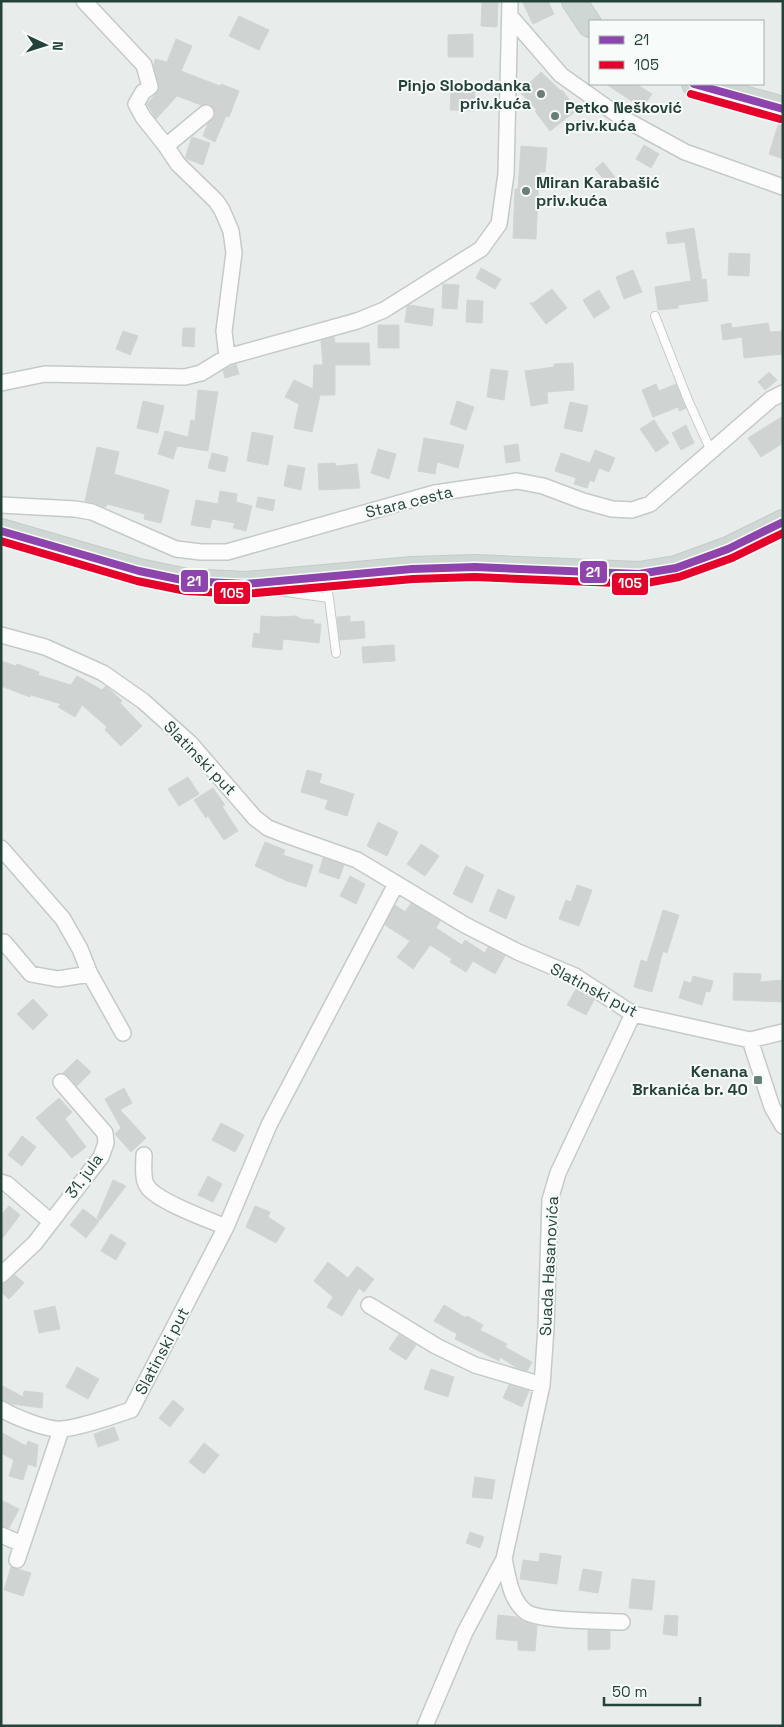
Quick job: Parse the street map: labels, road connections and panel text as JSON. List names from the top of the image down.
{
  "streets": {
    "street": [
      "Stara cesta",
      "Slatinski put",
      "31. jula",
      "Suada Hasanovića"
    ]
  },
  "crossings": [
    ["Slatinski put", "Suada Hasanovića"]
  ],
  "places": {
    "other": ["Pinjo Slobodanka priv.kuća", "Petko Nešković priv.kuća", "Miran Karabašić priv.kuća"],
    "transit": ["Kenana Brkanića br. 40"]
  },
  "lines": ["transit line 21", "transit line 105"],
  "legend": ["21", "105"],
  "scale_bar": "50 m",
  "north": "right"
}
